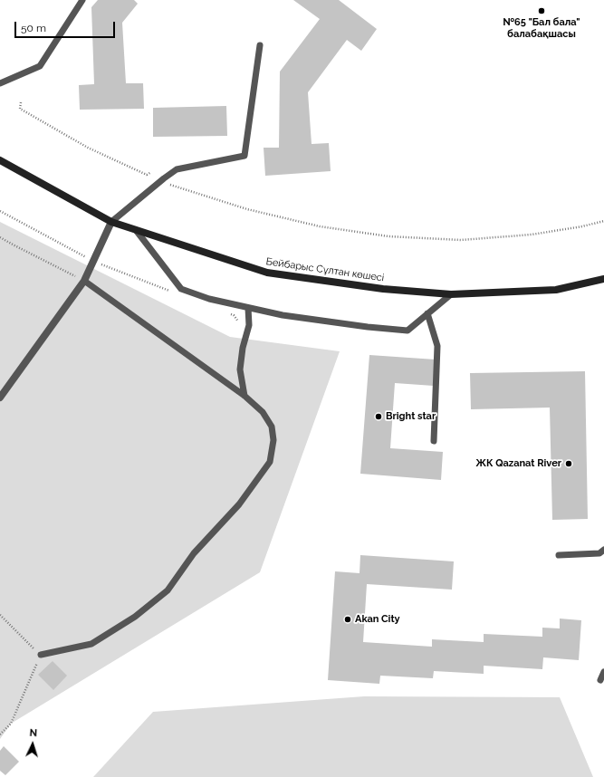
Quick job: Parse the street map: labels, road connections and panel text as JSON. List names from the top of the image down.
{
  "streets": {
    "street": ["Бейбарыс Сұлтан көшесі"]
  },
  "places": [
    "№65 \"Бал бала\" балабақшасы",
    "Bright star",
    "ЖК Qazanat River",
    "Akan City"
  ],
  "scale_bar": "50 m",
  "north": "top"
}
